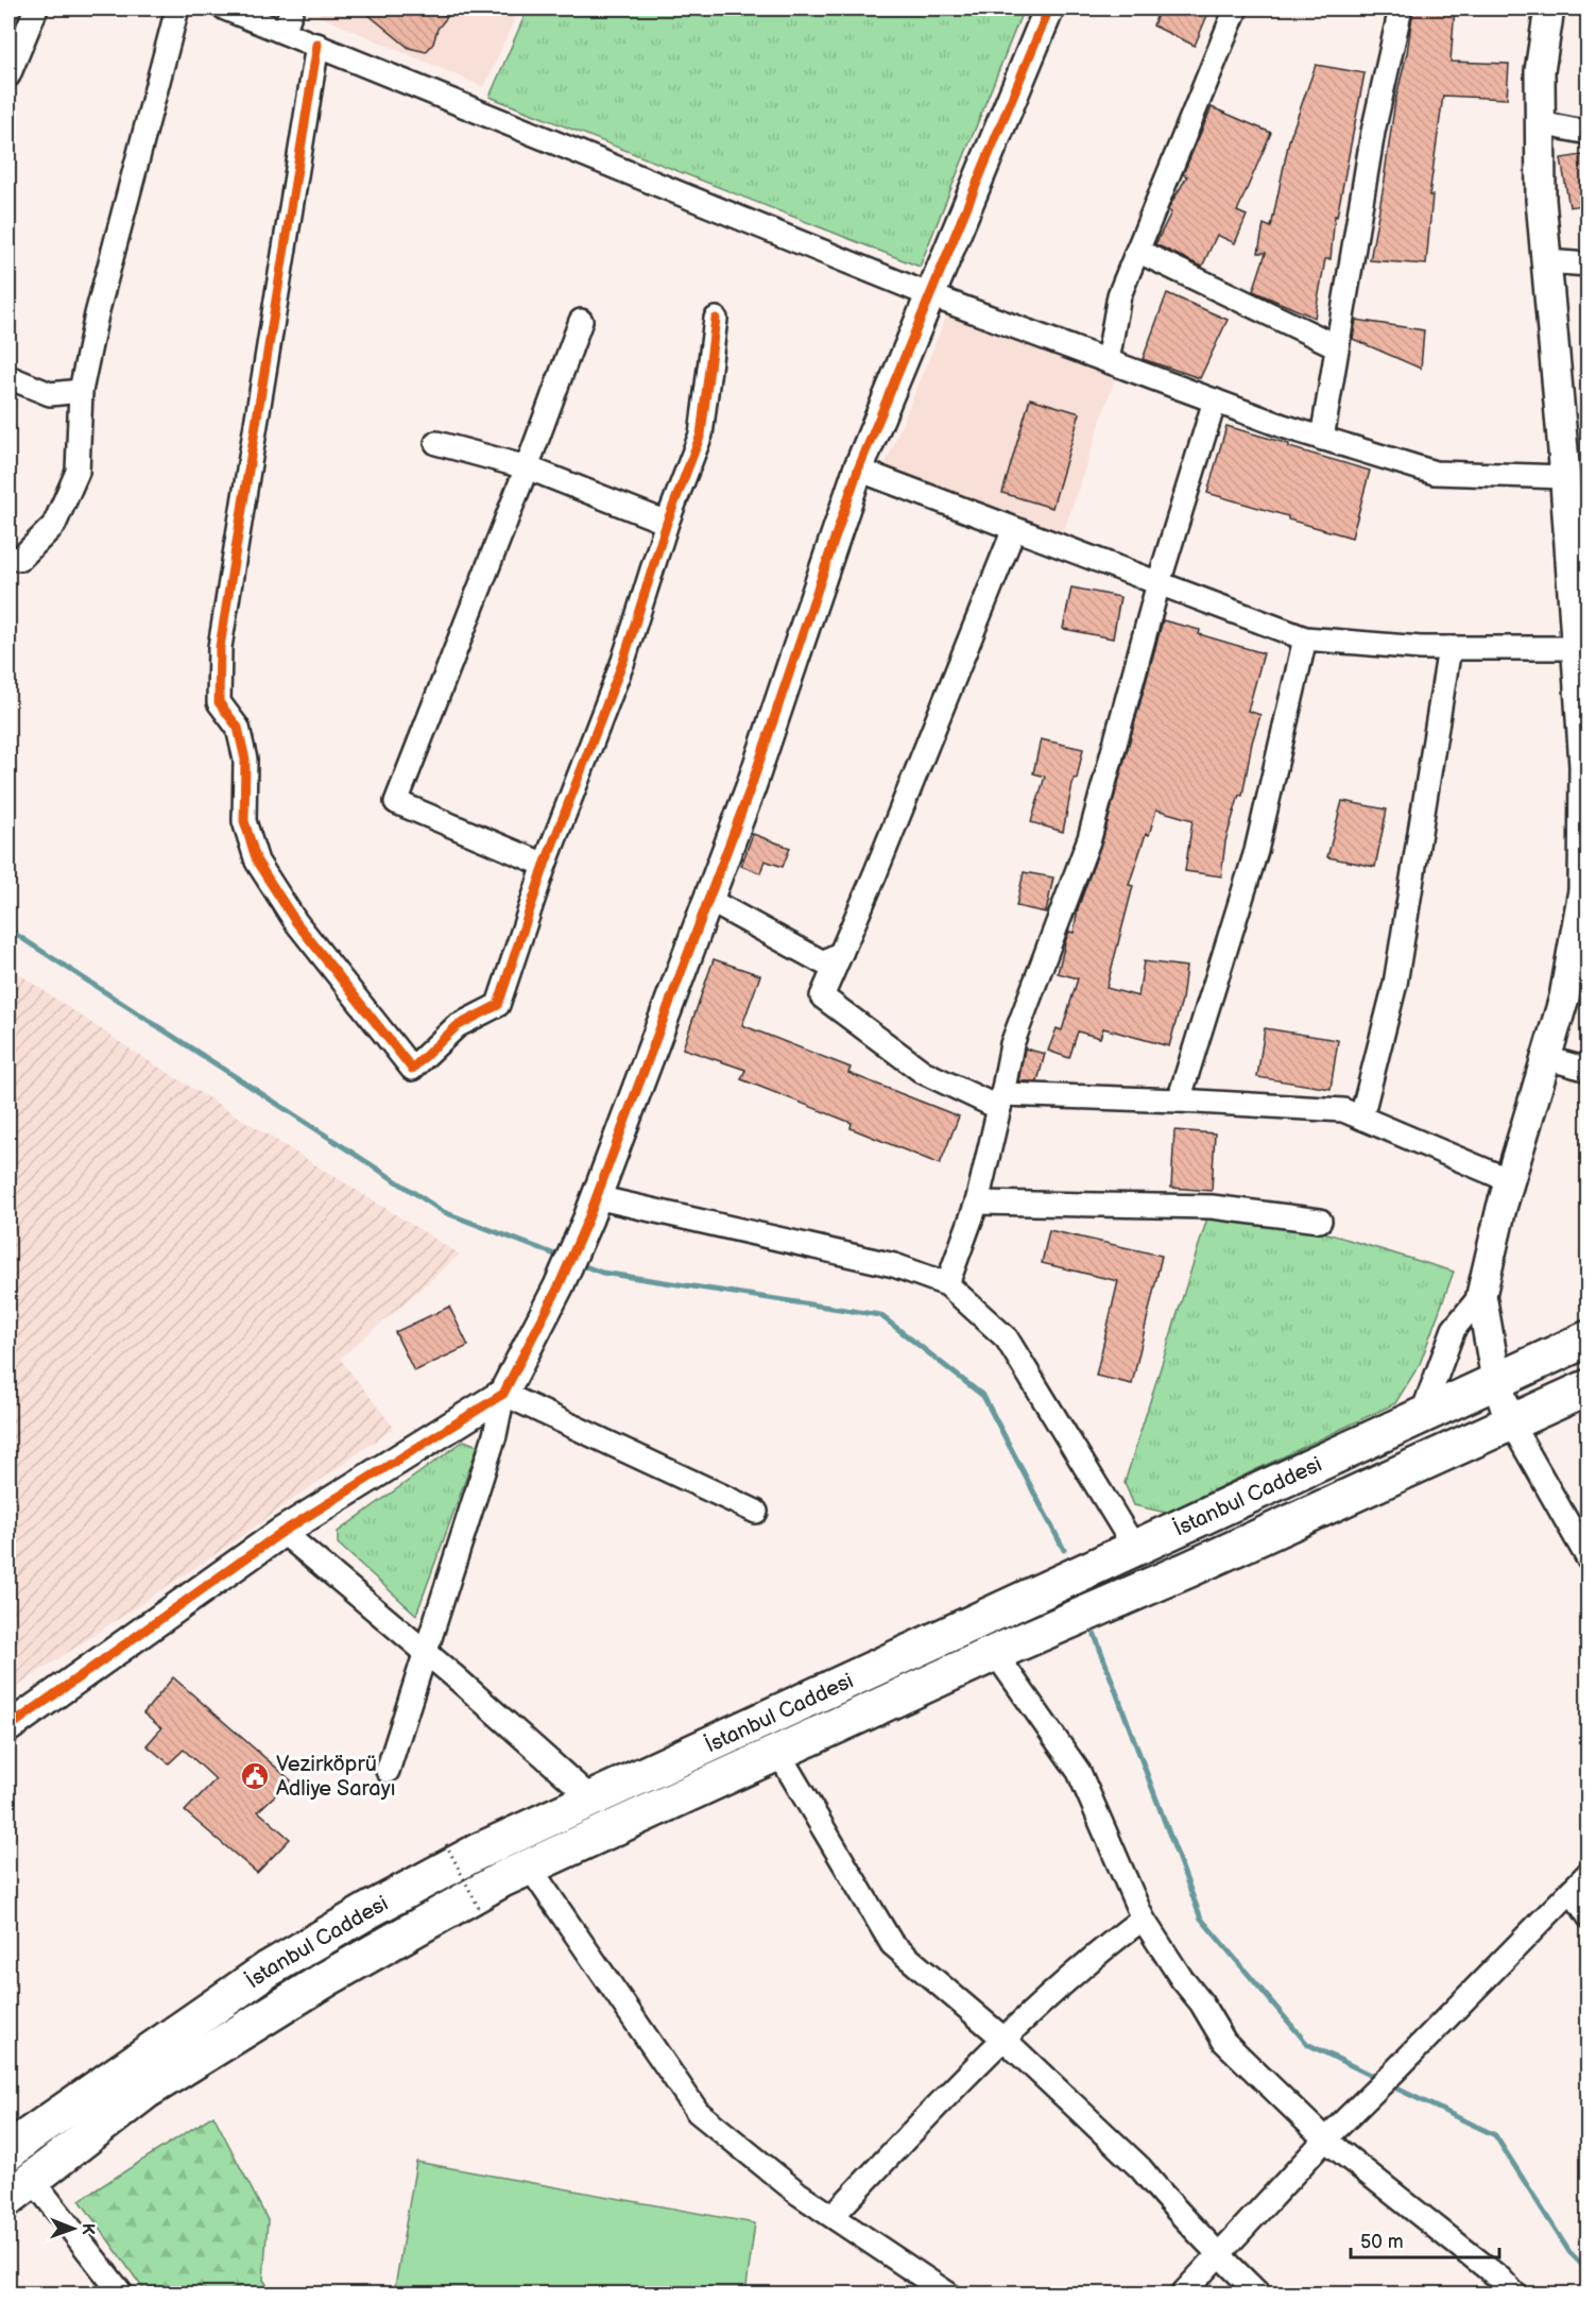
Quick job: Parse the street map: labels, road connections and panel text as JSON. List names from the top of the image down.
{
  "streets": {
    "main road": ["İstanbul Caddesi"]
  },
  "places": {
    "public building": ["Vezirköprü Adliye Sarayı"]
  },
  "scale_bar": "50 m",
  "north": "right"
}
